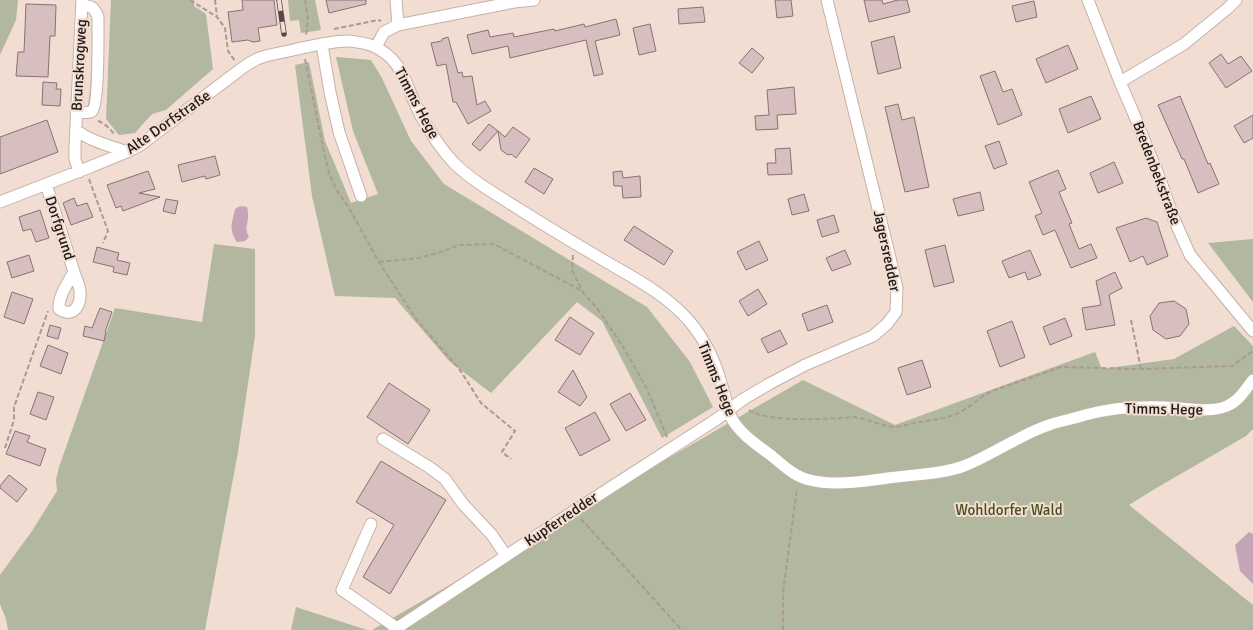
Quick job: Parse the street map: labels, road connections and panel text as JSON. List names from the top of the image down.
{
  "streets": {
    "street": [
      "Brunskrogweg",
      "Timms Hege",
      "Alte Dorfstraße",
      "Bredenbekstraße",
      "Dorfgrund",
      "Jagersredder",
      "Kupferredder"
    ]
  },
  "crossings": [
    ["Brunskrogweg", "Alte Dorfstraße"],
    ["Timms Hege", "Alte Dorfstraße"],
    ["Timms Hege", "Jagersredder"],
    ["Timms Hege", "Kupferredder"],
    ["Alte Dorfstraße", "Dorfgrund"],
    ["Jagersredder", "Kupferredder"]
  ],
  "parks": ["Wohldorfer Wald"]
}
